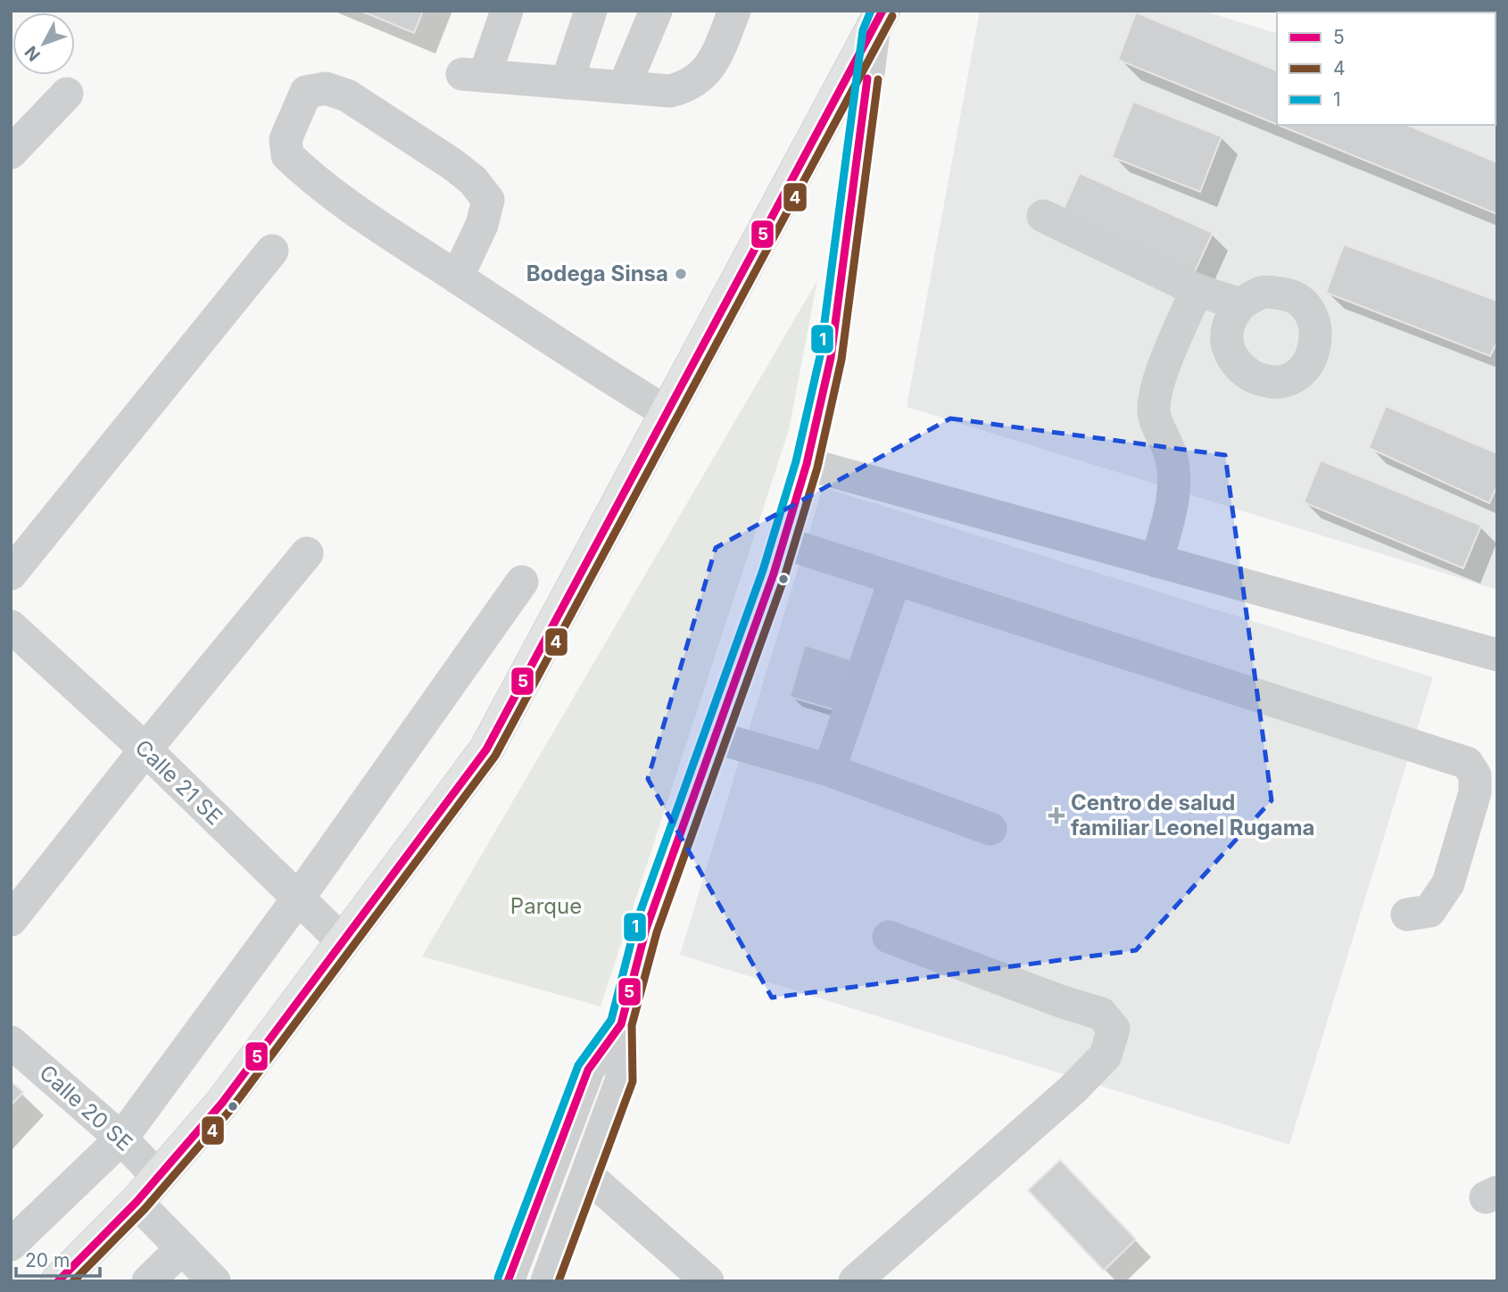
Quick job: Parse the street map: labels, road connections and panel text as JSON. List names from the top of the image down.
{
  "streets": {
    "street": ["Calle 21 SE", "Calle 20 SE"]
  },
  "parks": ["Parque"],
  "places": {
    "other": ["Bodega Sinsa"],
    "health": ["Centro de salud familiar Leonel Rugama"]
  },
  "lines": ["transit line 5", "transit line 1", "transit line 4"],
  "legend": ["5", "4", "1"],
  "scale_bar": "20 m",
  "north": "bottom left"
}
